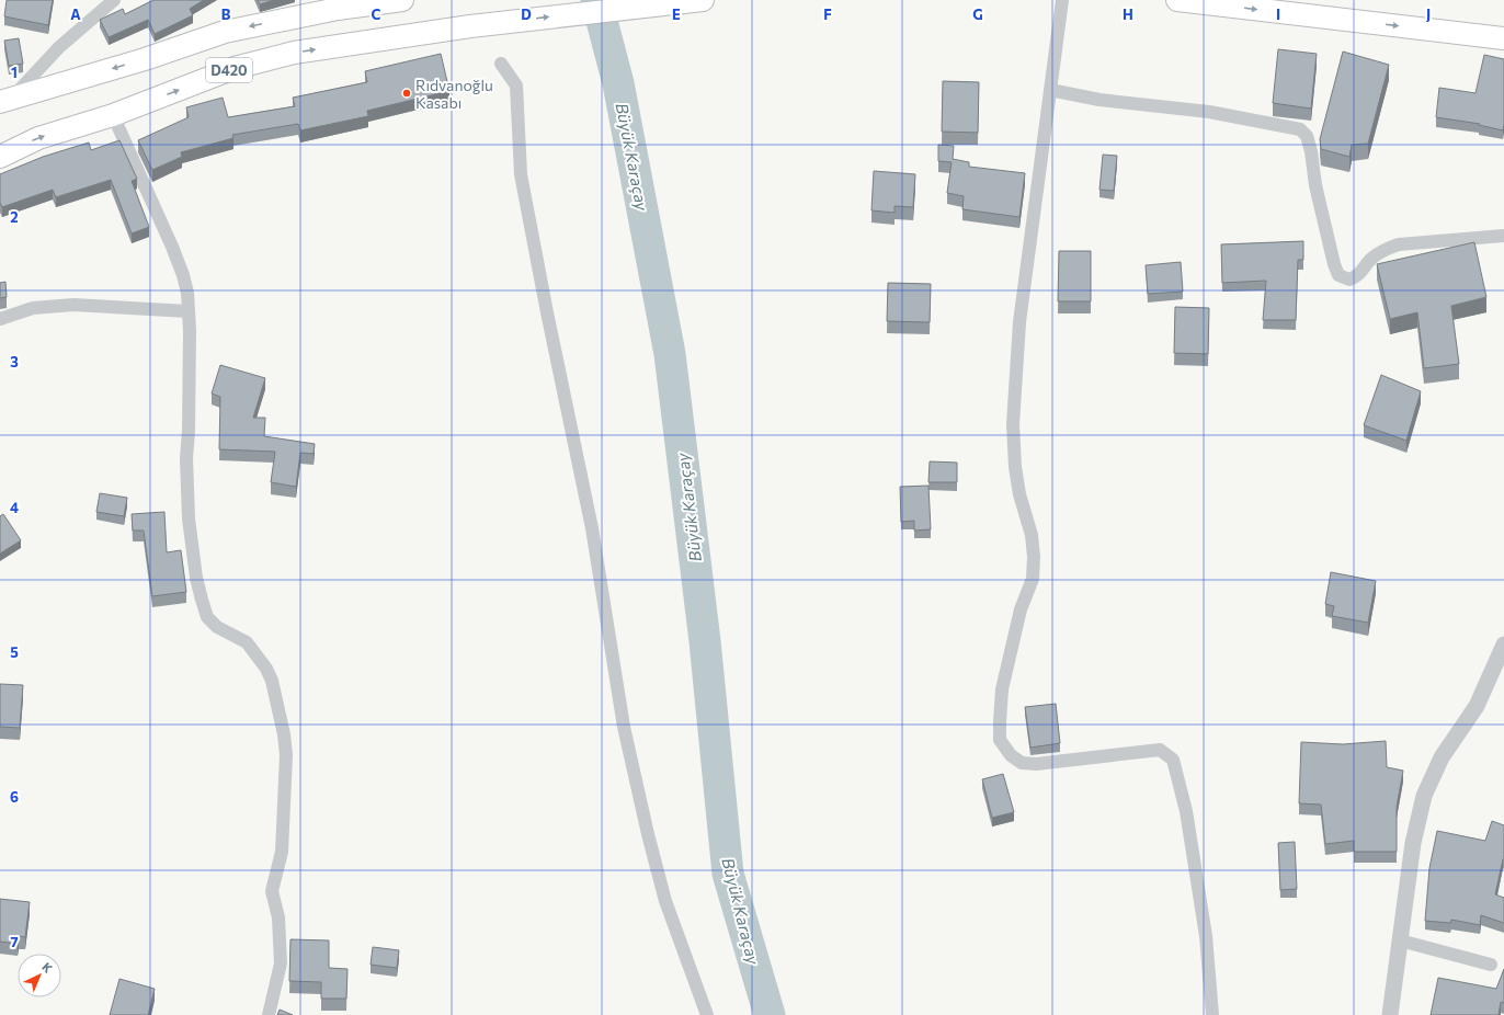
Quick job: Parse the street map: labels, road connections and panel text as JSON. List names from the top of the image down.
{
  "streets": {
    "highway": ["D420"]
  },
  "water": ["Büyük Karaçay"],
  "places": ["Rıdvanoğlu Kasabı"],
  "north": "top right",
  "grid": {
    "columns": [
      "A",
      "B",
      "C",
      "D",
      "E",
      "F",
      "G",
      "H",
      "I",
      "J"
    ],
    "rows": [
      "1",
      "2",
      "3",
      "4",
      "5",
      "6",
      "7"
    ]
  }
}
